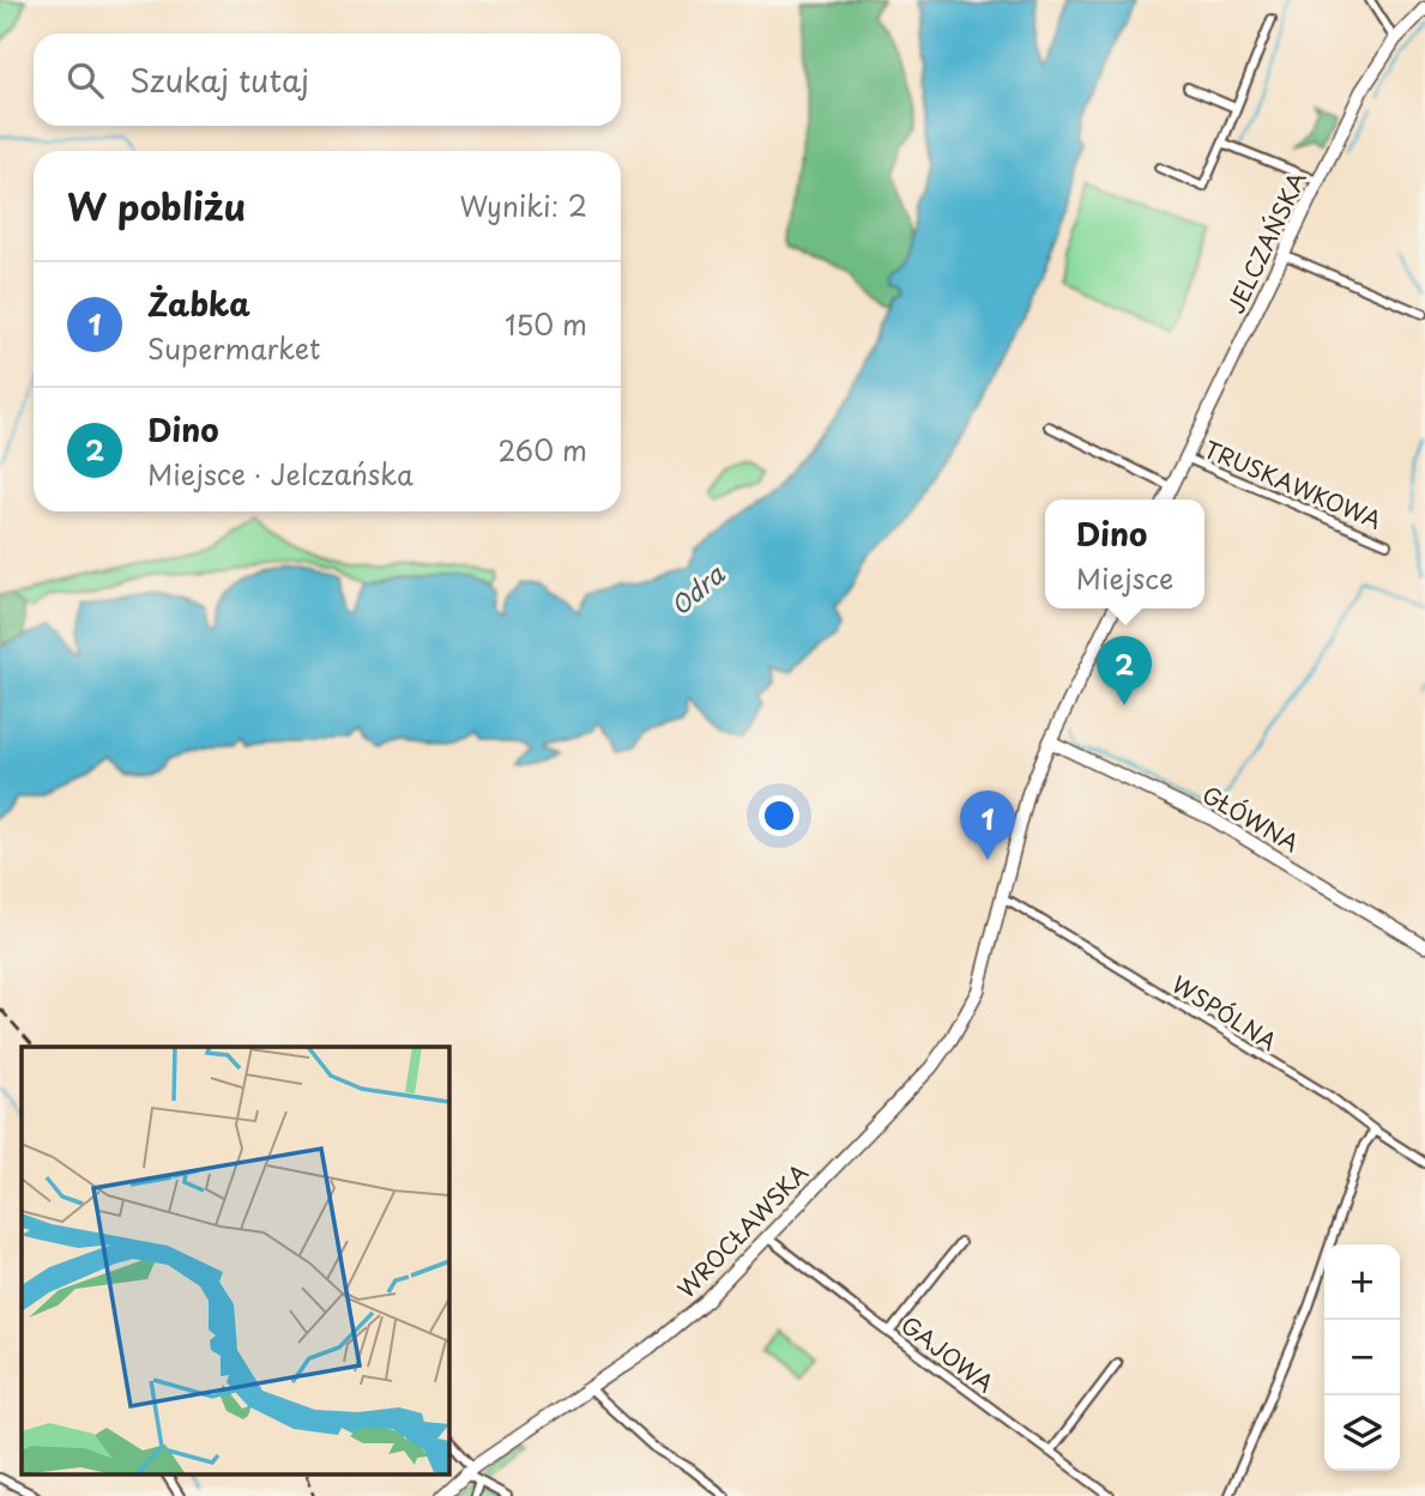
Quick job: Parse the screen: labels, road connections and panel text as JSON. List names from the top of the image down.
{
  "streets": {
    "main road": ["JELCZAŃSKA", "GŁÓWNA", "WROCŁAWSKA"],
    "street": ["TRUSKAWKOWA", "WSPÓLNA", "GAJOWA"]
  },
  "crossings": [
    ["JELCZAŃSKA", "TRUSKAWKOWA"],
    ["WSPÓLNA", "WROCŁAWSKA"],
    ["WROCŁAWSKA", "GAJOWA"]
  ],
  "water": ["Odra"],
  "page": {
    "search": "Szukaj tutaj",
    "heading": ["W pobliżu", "Wyniki: 2"],
    "list": [
      {
        "mark": "1",
        "name": "Żabka",
        "note": "Supermarket",
        "value": "150 m"
      },
      {
        "mark": "2",
        "name": "Dino",
        "note": "Miejsce · Jelczańska",
        "value": "260 m"
      }
    ],
    "popup": ["Dino", "Miejsce"],
    "pins": ["2", "1"],
    "map_buttons": ["+", "−"]
  }
}
